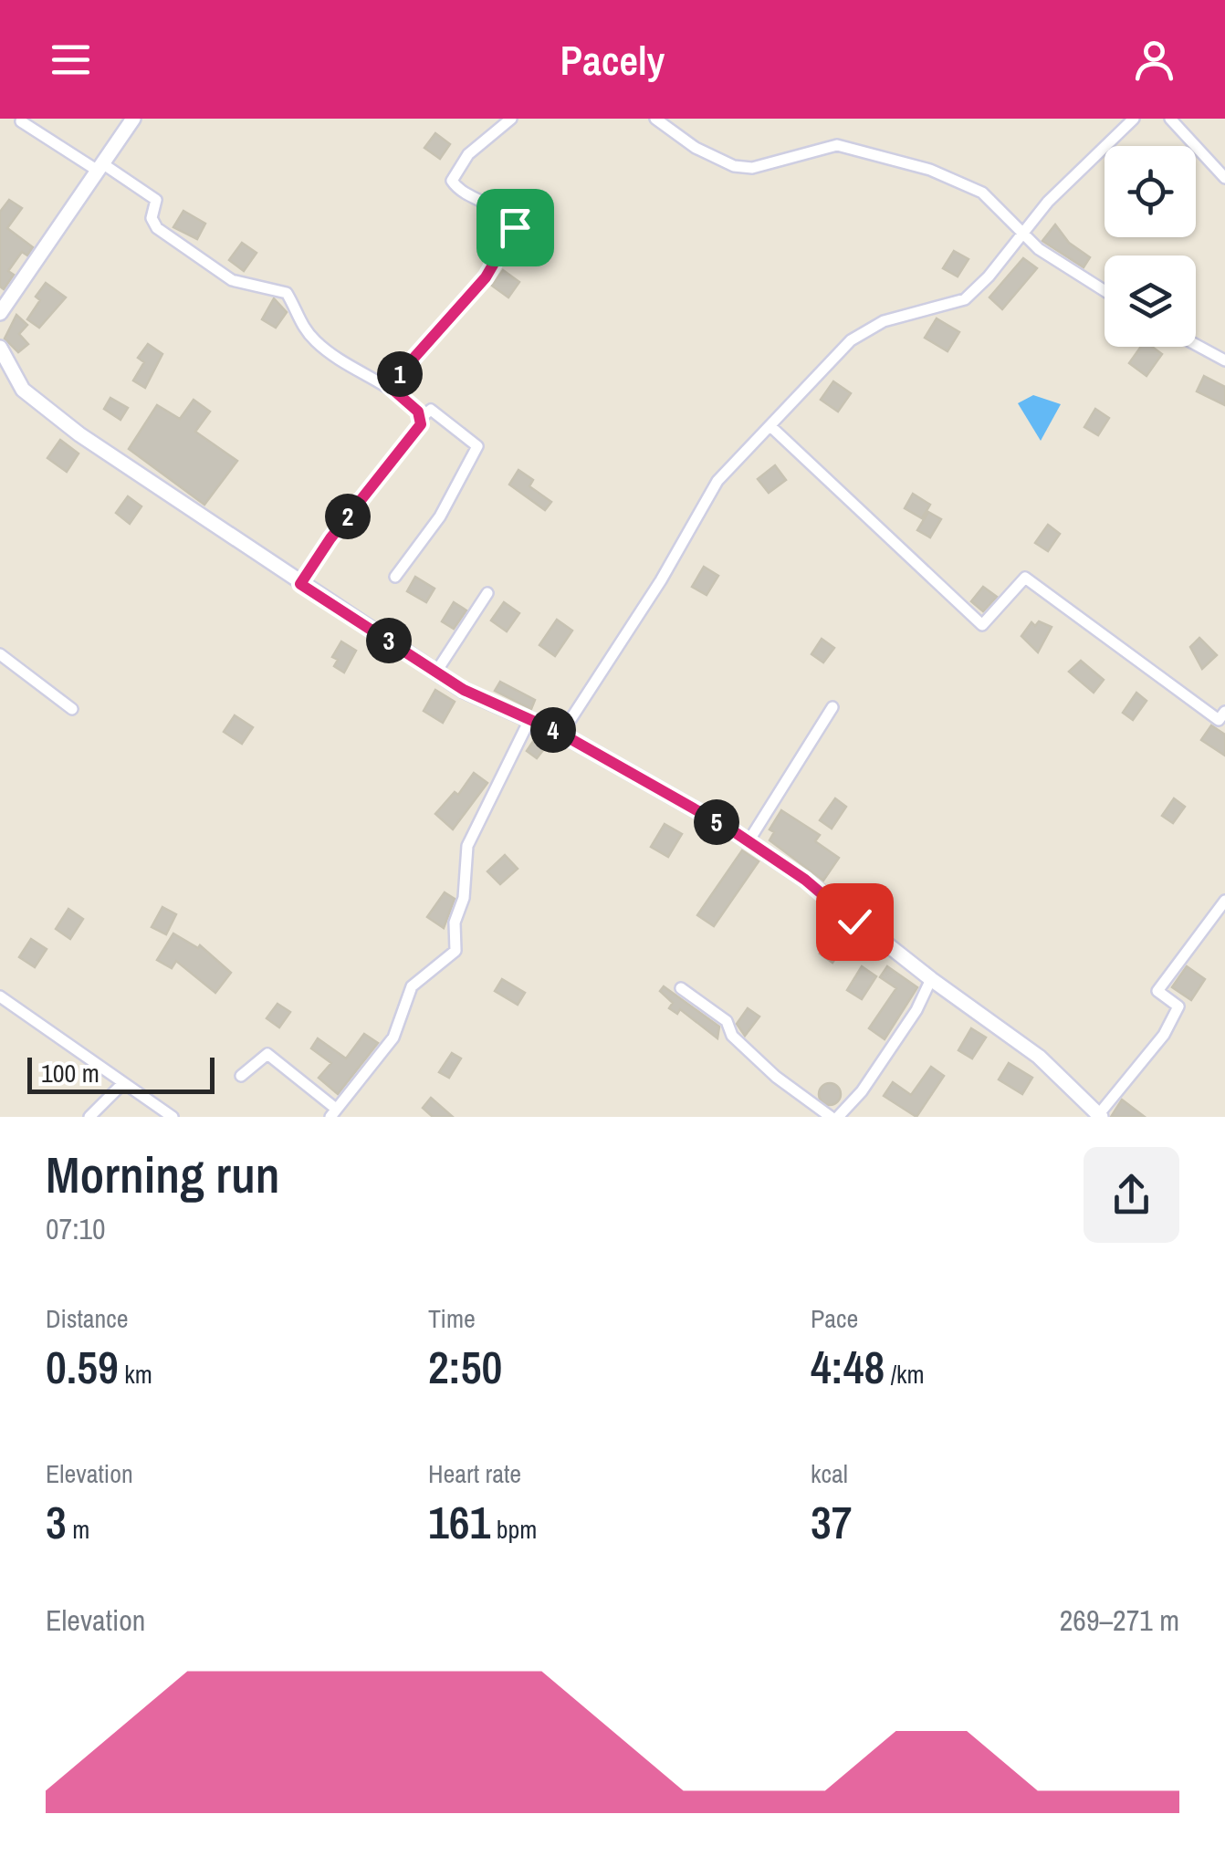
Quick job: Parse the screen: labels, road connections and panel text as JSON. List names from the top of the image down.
{
  "scale_bar": "100 m",
  "page": {
    "header": "Pacely",
    "pins": [
      "1",
      "2",
      "3",
      "4",
      "5"
    ],
    "scale": "100 m",
    "heading": ["Morning run", "07:10"],
    "stats": [
      ["Distance", "0.59 km"],
      ["Time", "2:50"],
      ["Pace", "4:48 /km"],
      ["Elevation", "3 m"],
      ["Heart rate", "161 bpm"],
      ["kcal", "37"]
    ],
    "chart": ["Elevation", "269–271 m"]
  }
}
